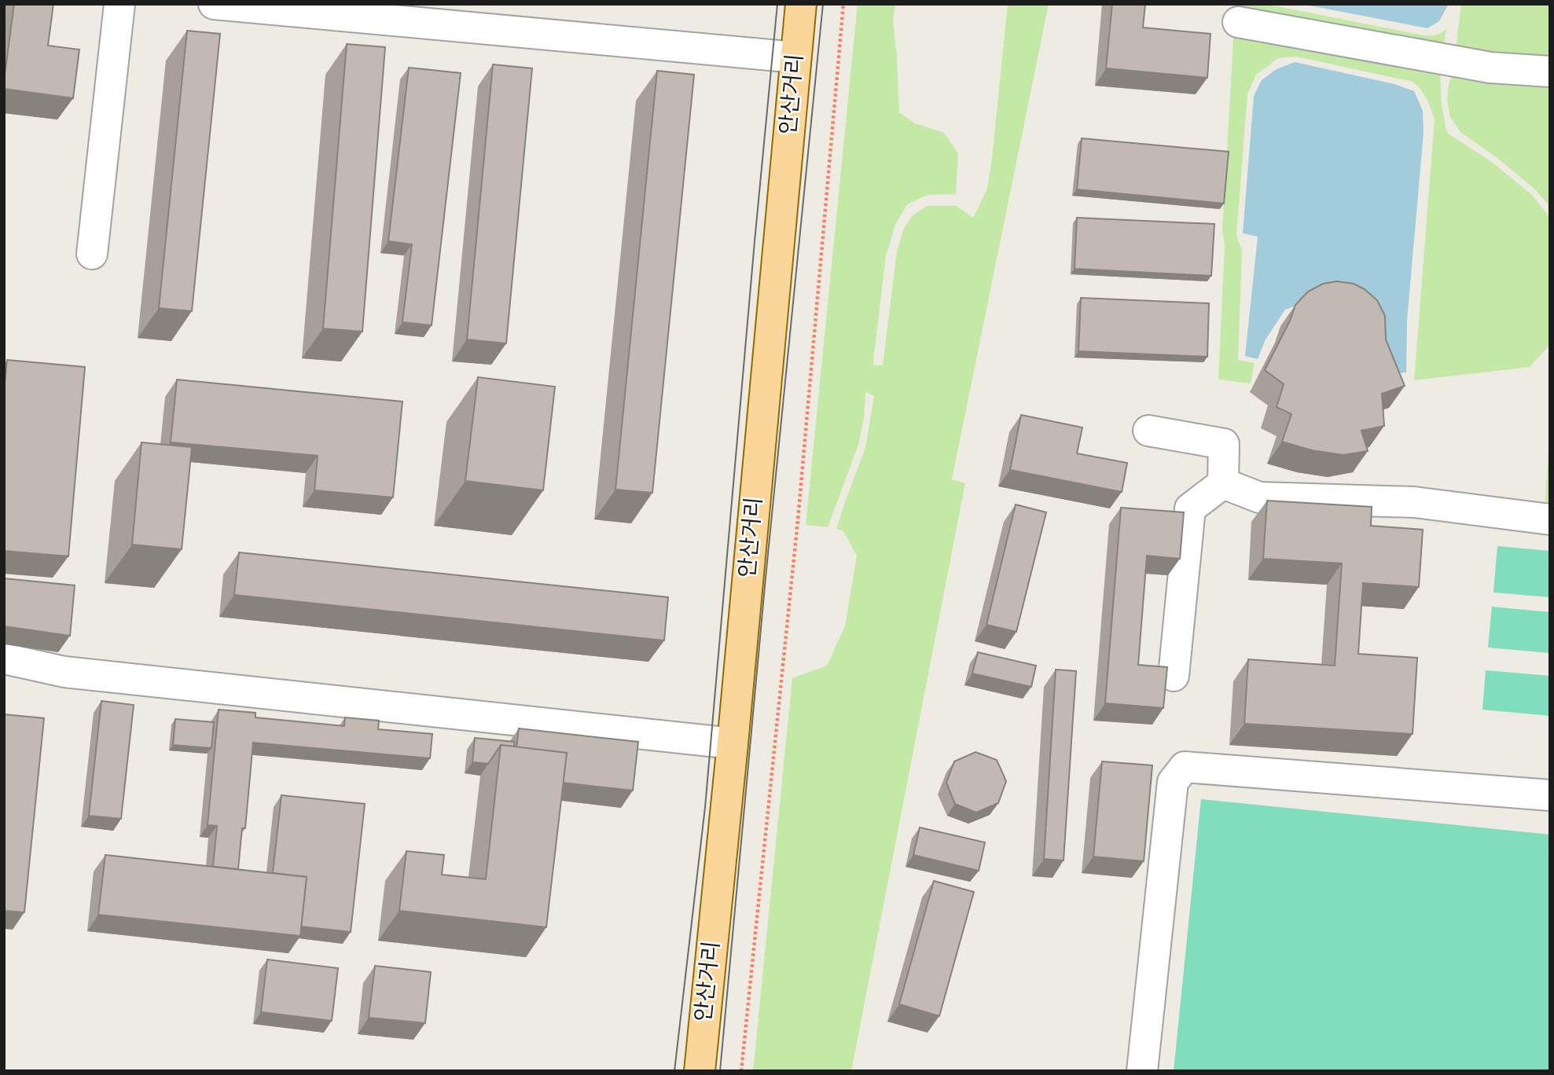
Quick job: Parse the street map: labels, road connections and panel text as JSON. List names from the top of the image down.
{
  "streets": {
    "main road": ["안산거리"]
  }
}
